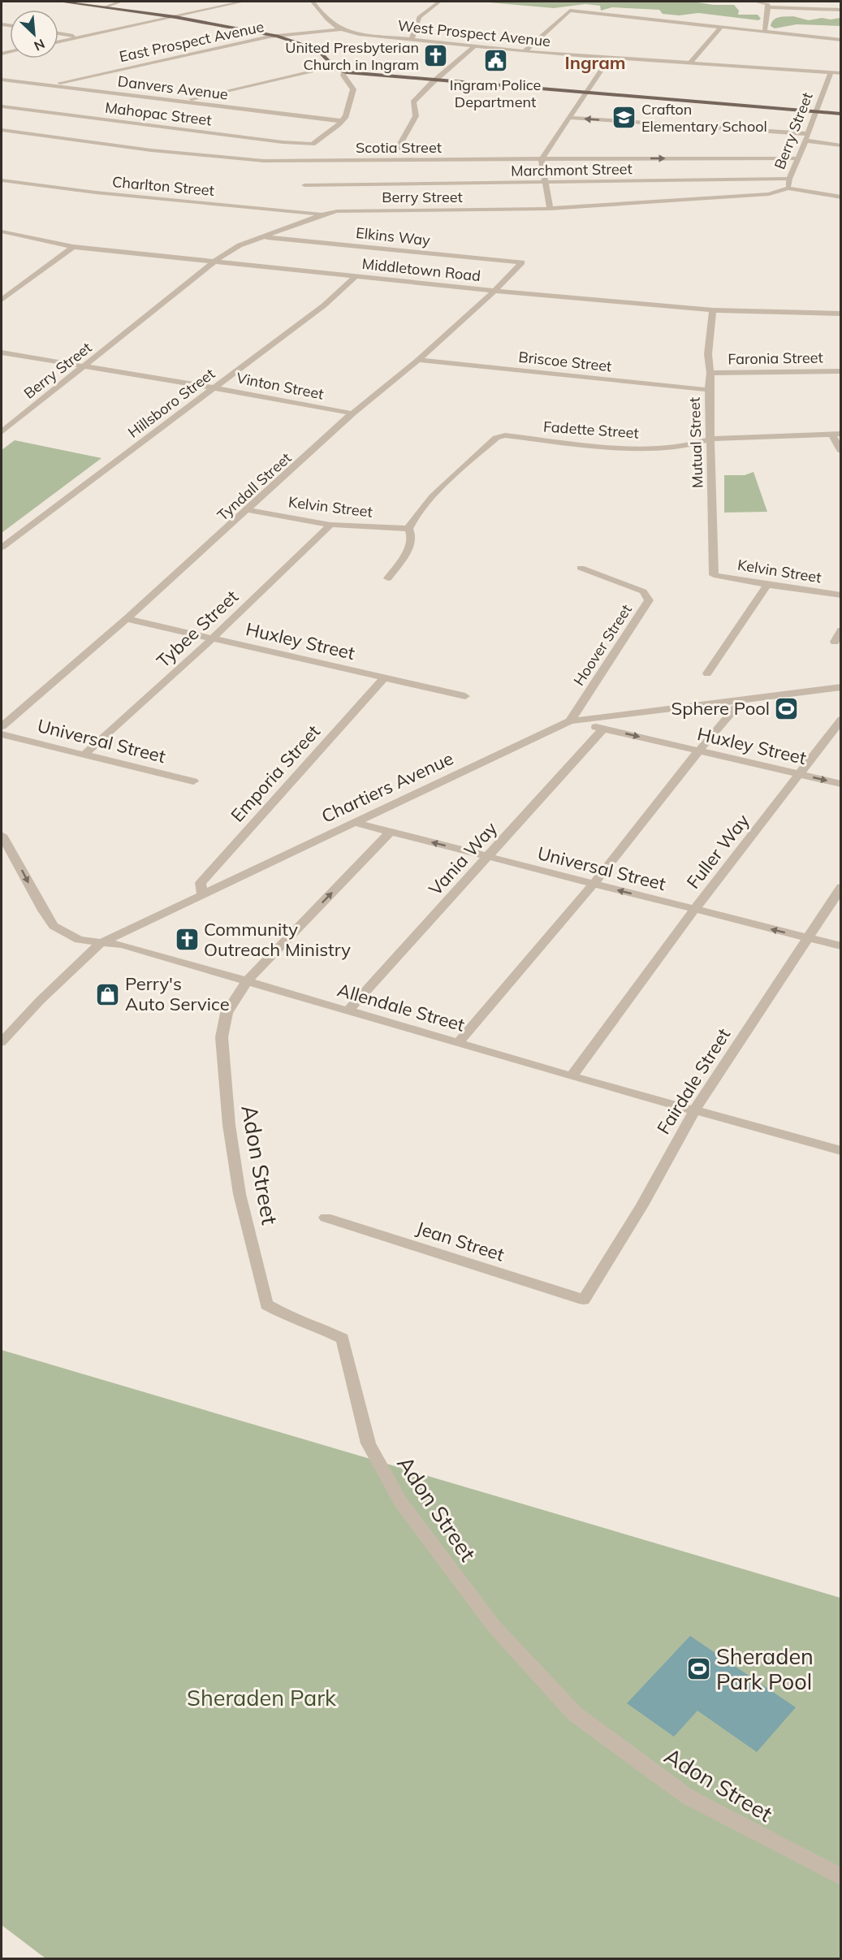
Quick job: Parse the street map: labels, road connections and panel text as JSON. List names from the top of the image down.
{
  "streets": {
    "street": [
      "West Prospect Avenue",
      "East Prospect Avenue",
      "Danvers Avenue",
      "Mahopac Street",
      "Berry Street",
      "Scotia Street",
      "Marchmont Street",
      "Charlton Street",
      "Elkins Way",
      "Middletown Road",
      "Faronia Street",
      "Briscoe Street",
      "Vinton Street",
      "Hillsboro Street",
      "Fadette Street",
      "Mutual Street",
      "Tyndall Street",
      "Kelvin Street",
      "Tybee Street",
      "Huxley Street",
      "Hoover Street",
      "Universal Street",
      "Emporia Street",
      "Chartiers Avenue",
      "Fuller Way",
      "Vania Way",
      "Allendale Street",
      "Fairdale Street",
      "Adon Street",
      "Jean Street"
    ]
  },
  "crossings": [
    ["West Prospect Avenue", "East Prospect Avenue"],
    ["West Prospect Avenue", "Berry Street"],
    ["East Prospect Avenue", "Danvers Avenue"],
    ["Danvers Avenue", "Mahopac Street"],
    ["Berry Street", "Scotia Street"],
    ["Berry Street", "Marchmont Street"],
    ["Berry Street", "Charlton Street"],
    ["Berry Street", "Elkins Way"],
    ["Berry Street", "Middletown Road"],
    ["Berry Street", "Vinton Street"],
    ["Elkins Way", "Tyndall Street"],
    ["Middletown Road", "Hillsboro Street"],
    ["Middletown Road", "Mutual Street"],
    ["Middletown Road", "Tyndall Street"],
    ["Faronia Street", "Mutual Street"],
    ["Briscoe Street", "Mutual Street"],
    ["Briscoe Street", "Tyndall Street"],
    ["Vinton Street", "Hillsboro Street"],
    ["Vinton Street", "Tyndall Street"],
    ["Fadette Street", "Mutual Street"],
    ["Fadette Street", "Kelvin Street"],
    ["Mutual Street", "Kelvin Street"],
    ["Tyndall Street", "Kelvin Street"],
    ["Tyndall Street", "Huxley Street"],
    ["Kelvin Street", "Tybee Street"],
    ["Tybee Street", "Huxley Street"],
    ["Tybee Street", "Universal Street"],
    ["Huxley Street", "Hoover Street"],
    ["Huxley Street", "Emporia Street"],
    ["Huxley Street", "Chartiers Avenue"],
    ["Huxley Street", "Fuller Way"],
    ["Huxley Street", "Vania Way"],
    ["Hoover Street", "Chartiers Avenue"],
    ["Universal Street", "Chartiers Avenue"],
    ["Universal Street", "Fuller Way"],
    ["Universal Street", "Vania Way"],
    ["Universal Street", "Fairdale Street"],
    ["Universal Street", "Adon Street"],
    ["Emporia Street", "Chartiers Avenue"],
    ["Chartiers Avenue", "Allendale Street"],
    ["Fuller Way", "Allendale Street"],
    ["Vania Way", "Allendale Street"],
    ["Allendale Street", "Fairdale Street"],
    ["Allendale Street", "Adon Street"],
    ["Fairdale Street", "Jean Street"]
  ],
  "one_way": ["Universal Street"],
  "districts": ["Ingram"],
  "parks": ["Sheraden Park"],
  "places": {
    "church": ["United Presbyterian Church in Ingram", "Community Outreach Ministry"],
    "public building": ["Ingram Police Department"],
    "school or university": ["Crafton Elementary School"],
    "sports": ["Sphere Pool", "Sheraden Park Pool"],
    "shop": ["Perry's Auto Service"]
  },
  "north": "bottom right"
}
